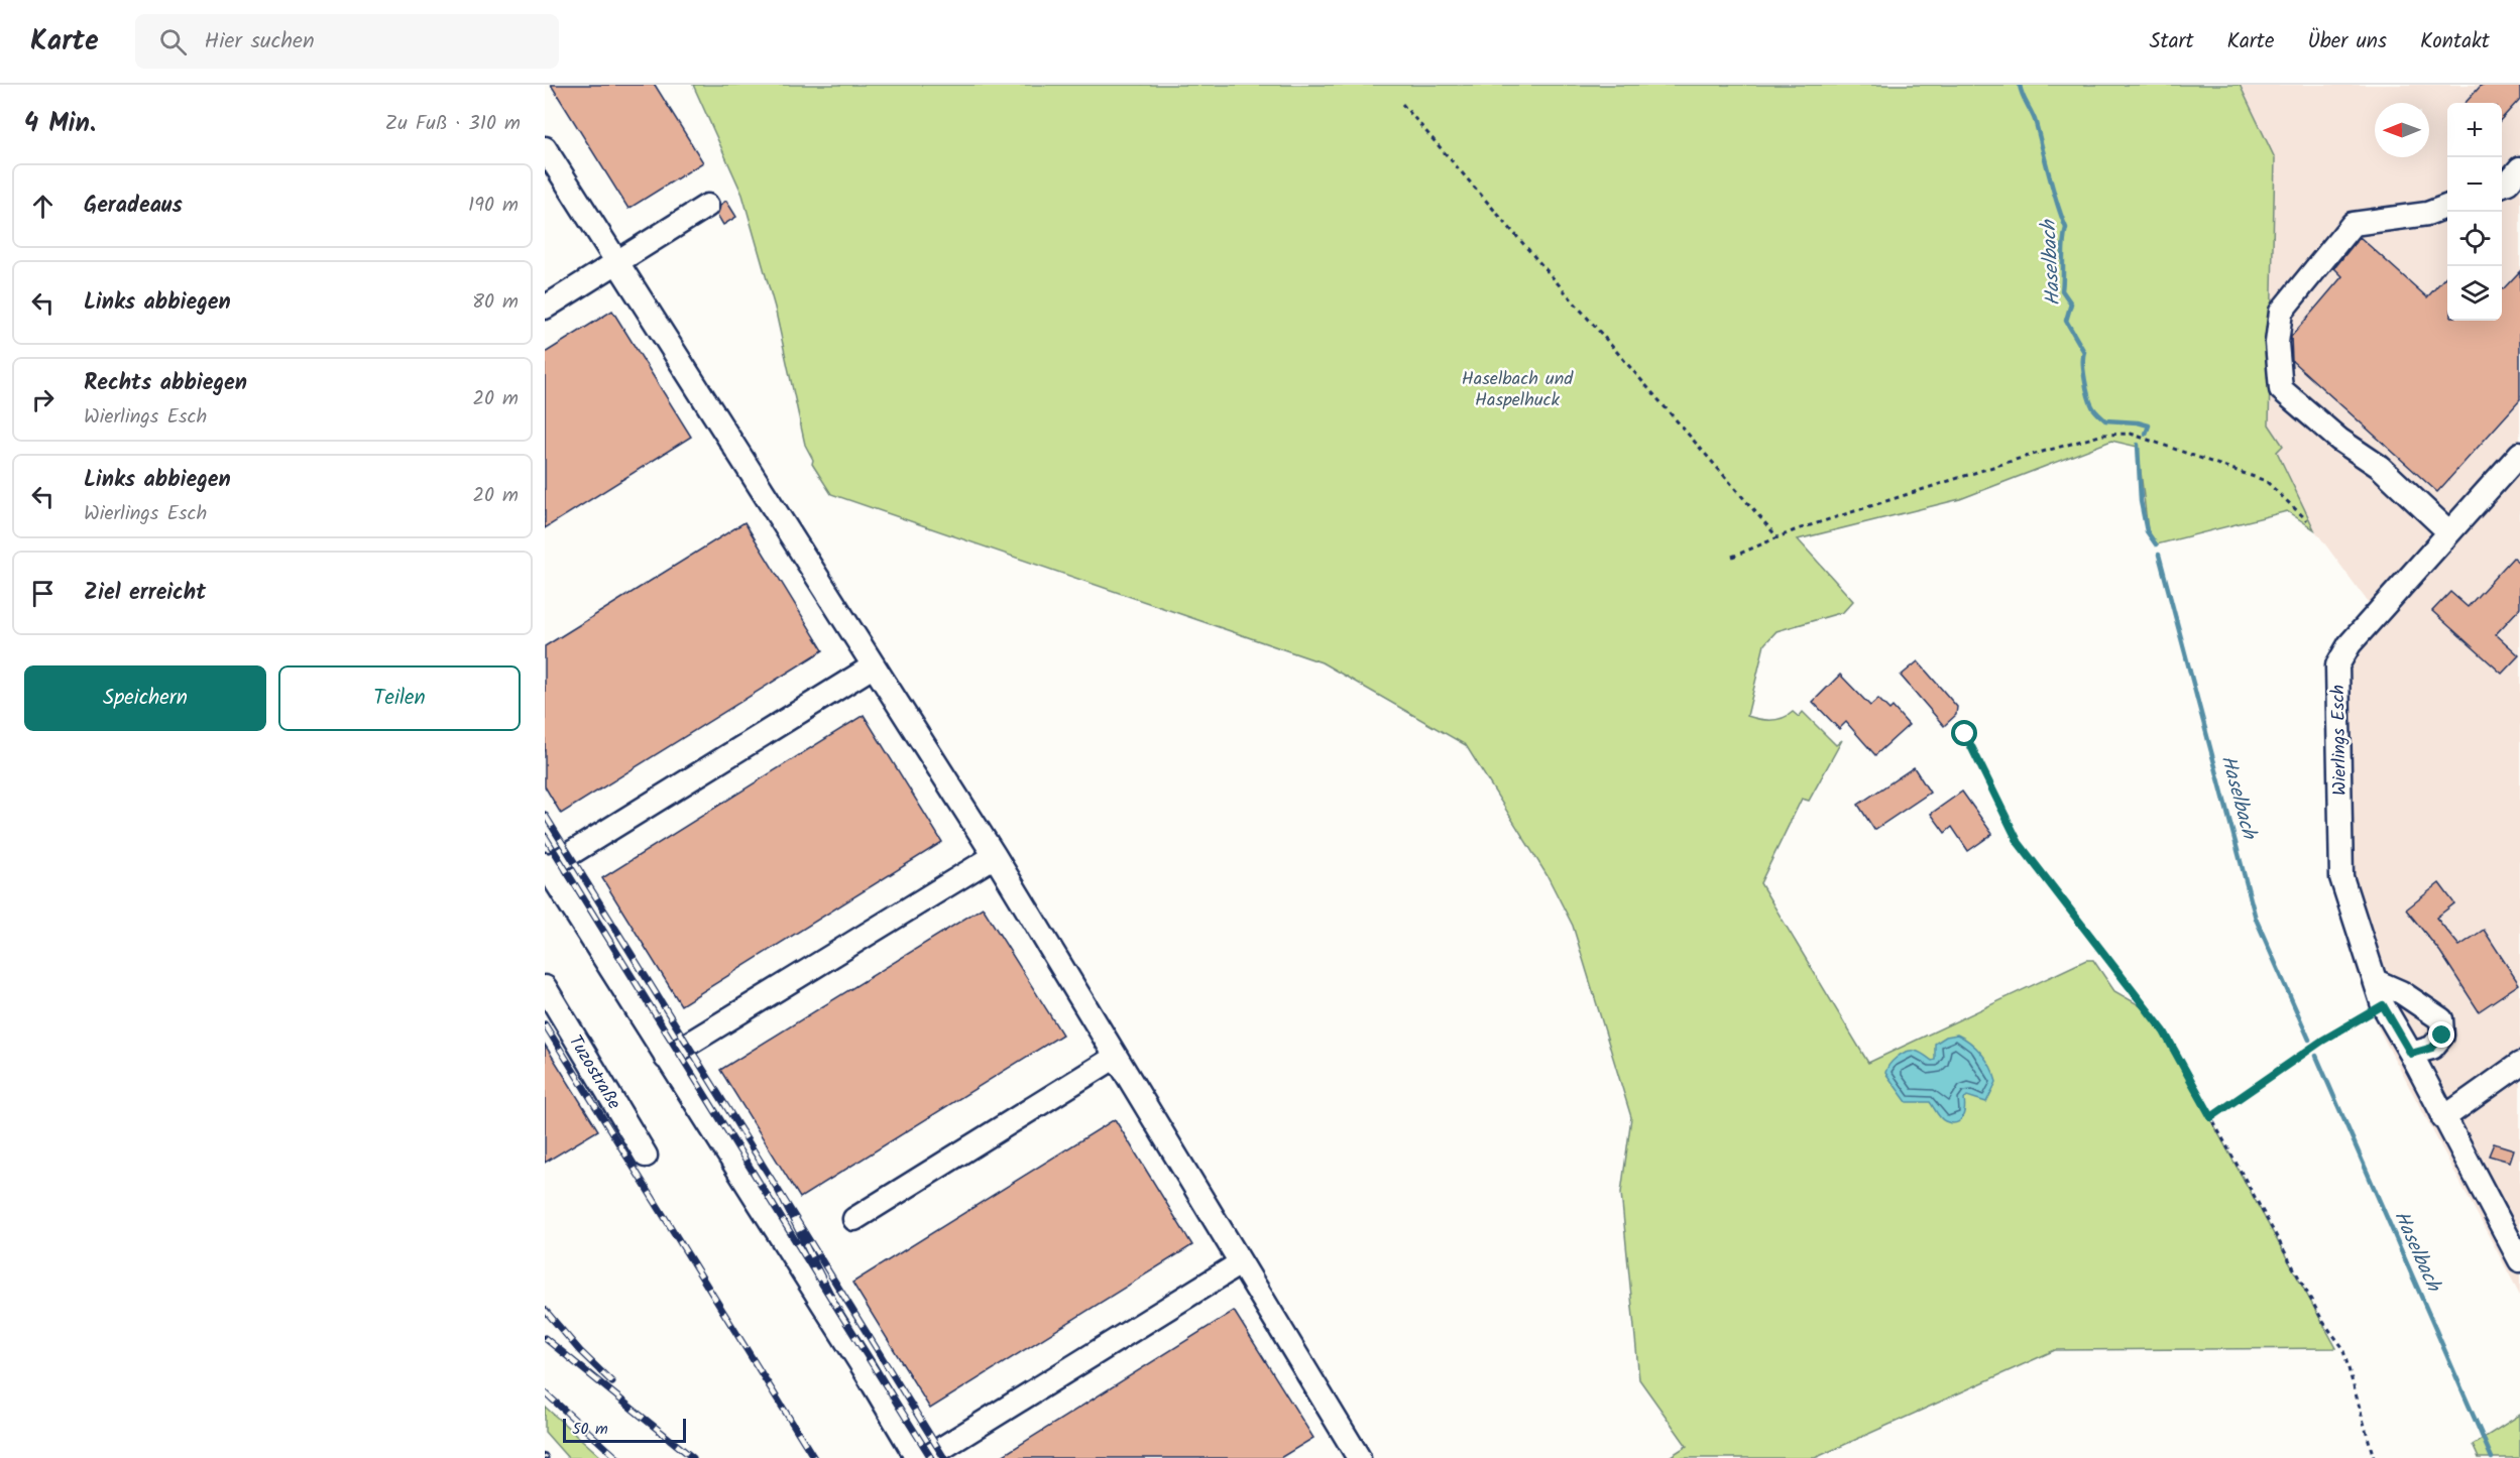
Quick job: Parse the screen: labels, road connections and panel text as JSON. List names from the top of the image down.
{
  "streets": {
    "street": ["Wierlings Esch", "Tuzostraße"]
  },
  "water": ["Haselbach"],
  "parks": ["Haselbach und Haspelhuck"],
  "scale_bar": "50 m",
  "north": "left",
  "page": {
    "header": "Karte",
    "search": "Hier suchen",
    "nav": [
      "Start",
      "Karte",
      "Über uns",
      "Kontakt"
    ],
    "heading": ["4 Min.", "Zu Fuß · 310 m"],
    "map_buttons": ["+", "−"],
    "list": [
      ["Geradeaus", "190 m"],
      ["Links abbiegen", "80 m"],
      ["Rechts abbiegen", "Wierlings Esch", "20 m"],
      ["Links abbiegen", "Wierlings Esch", "20 m"],
      "Ziel erreicht"
    ],
    "buttons": ["Speichern", "Teilen"],
    "scale": "50 m"
  }
}
